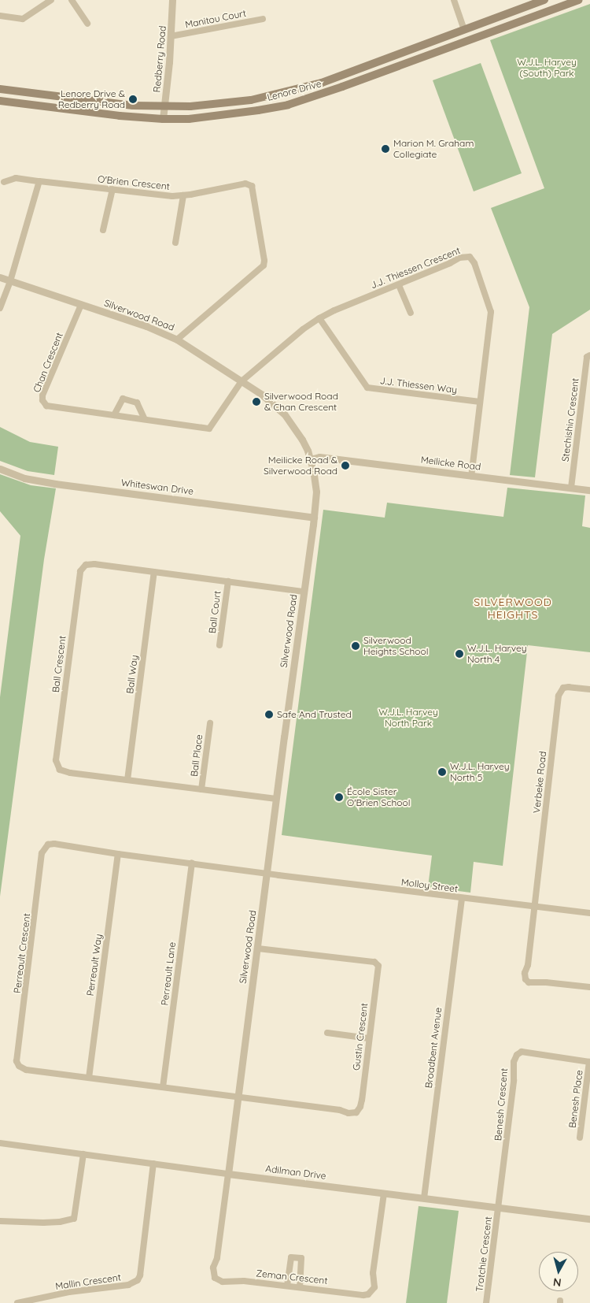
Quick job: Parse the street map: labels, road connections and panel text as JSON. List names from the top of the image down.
{
  "streets": {
    "main road": ["Lenore Drive"],
    "street": [
      "Manitou Court",
      "Redberry Road",
      "O'Brien Crescent",
      "J.J. Thiessen Crescent",
      "Silverwood Road",
      "Chan Crescent",
      "J.J. Thiessen Way",
      "Stechishin Crescent",
      "Meilicke Road",
      "Whiteswan Drive",
      "Ball Court",
      "Ball Crescent",
      "Ball Way",
      "Ball Place",
      "Verbeke Road",
      "Molloy Street",
      "Perreault Crescent",
      "Perreault Way",
      "Perreault Lane",
      "Gustin Crescent",
      "Broadbent Avenue",
      "Benesh Place",
      "Benesh Crescent",
      "Adilman Drive",
      "Trotchie Crescent",
      "Zeman Crescent",
      "Mallin Crescent"
    ]
  },
  "crossings": [
    ["Manitou Court", "Redberry Road"],
    ["Redberry Road", "Lenore Drive"],
    ["O'Brien Crescent", "Silverwood Road"],
    ["J.J. Thiessen Crescent", "Silverwood Road"],
    ["J.J. Thiessen Crescent", "Chan Crescent"],
    ["J.J. Thiessen Crescent", "J.J. Thiessen Way"],
    ["J.J. Thiessen Crescent", "Meilicke Road"],
    ["Silverwood Road", "Chan Crescent"],
    ["Silverwood Road", "Meilicke Road"],
    ["Silverwood Road", "Whiteswan Drive"],
    ["Silverwood Road", "Ball Crescent"],
    ["Silverwood Road", "Molloy Street"],
    ["Silverwood Road", "Perreault Crescent"],
    ["Silverwood Road", "Gustin Crescent"],
    ["Silverwood Road", "Adilman Drive"],
    ["Silverwood Road", "Zeman Crescent"],
    ["Stechishin Crescent", "Meilicke Road"],
    ["Ball Court", "Ball Crescent"],
    ["Ball Crescent", "Ball Way"],
    ["Ball Crescent", "Ball Place"],
    ["Verbeke Road", "Molloy Street"],
    ["Molloy Street", "Perreault Crescent"],
    ["Molloy Street", "Broadbent Avenue"],
    ["Perreault Crescent", "Perreault Way"],
    ["Perreault Crescent", "Perreault Lane"],
    ["Perreault Crescent", "Gustin Crescent"],
    ["Broadbent Avenue", "Adilman Drive"],
    ["Benesh Place", "Benesh Crescent"],
    ["Benesh Crescent", "Adilman Drive"],
    ["Benesh Crescent", "Trotchie Crescent"],
    ["Adilman Drive", "Trotchie Crescent"],
    ["Adilman Drive", "Zeman Crescent"],
    ["Adilman Drive", "Mallin Crescent"]
  ],
  "districts": ["SILVERWOOD HEIGHTS"],
  "parks": ["W.J.L. Harvey (South) Park", "W.J.L. Harvey North Park"],
  "places": [
    "Lenore Drive & Redberry Road",
    "Marion M. Graham Collegiate",
    "Silverwood Road & Chan Crescent",
    "Meilicke Road & Silverwood Road",
    "Silverwood Heights School",
    "W.J.L. Harvey North 4",
    "Safe And Trusted",
    "W.J.L. Harvey North 5",
    "École Sister O'Brien School"
  ],
  "north": "bottom"
}
